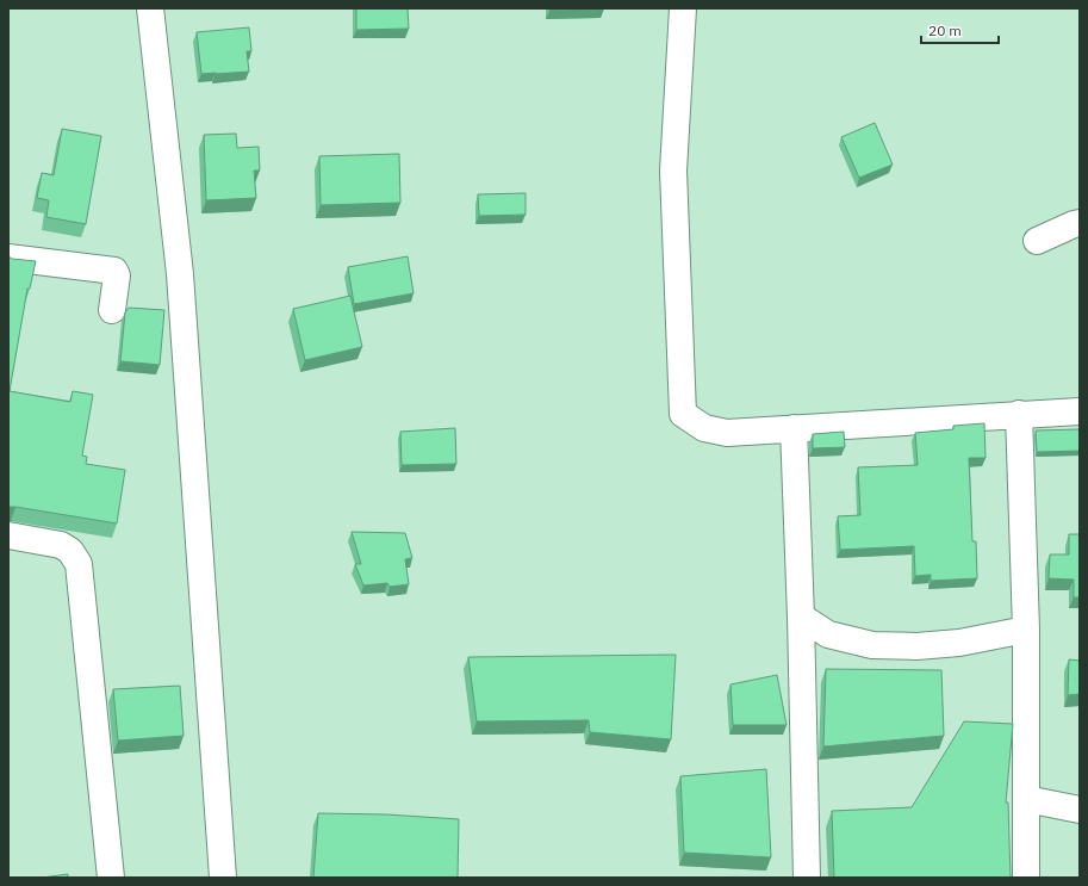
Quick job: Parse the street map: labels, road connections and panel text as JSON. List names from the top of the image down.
{
  "scale_bar": "20 m"
}
